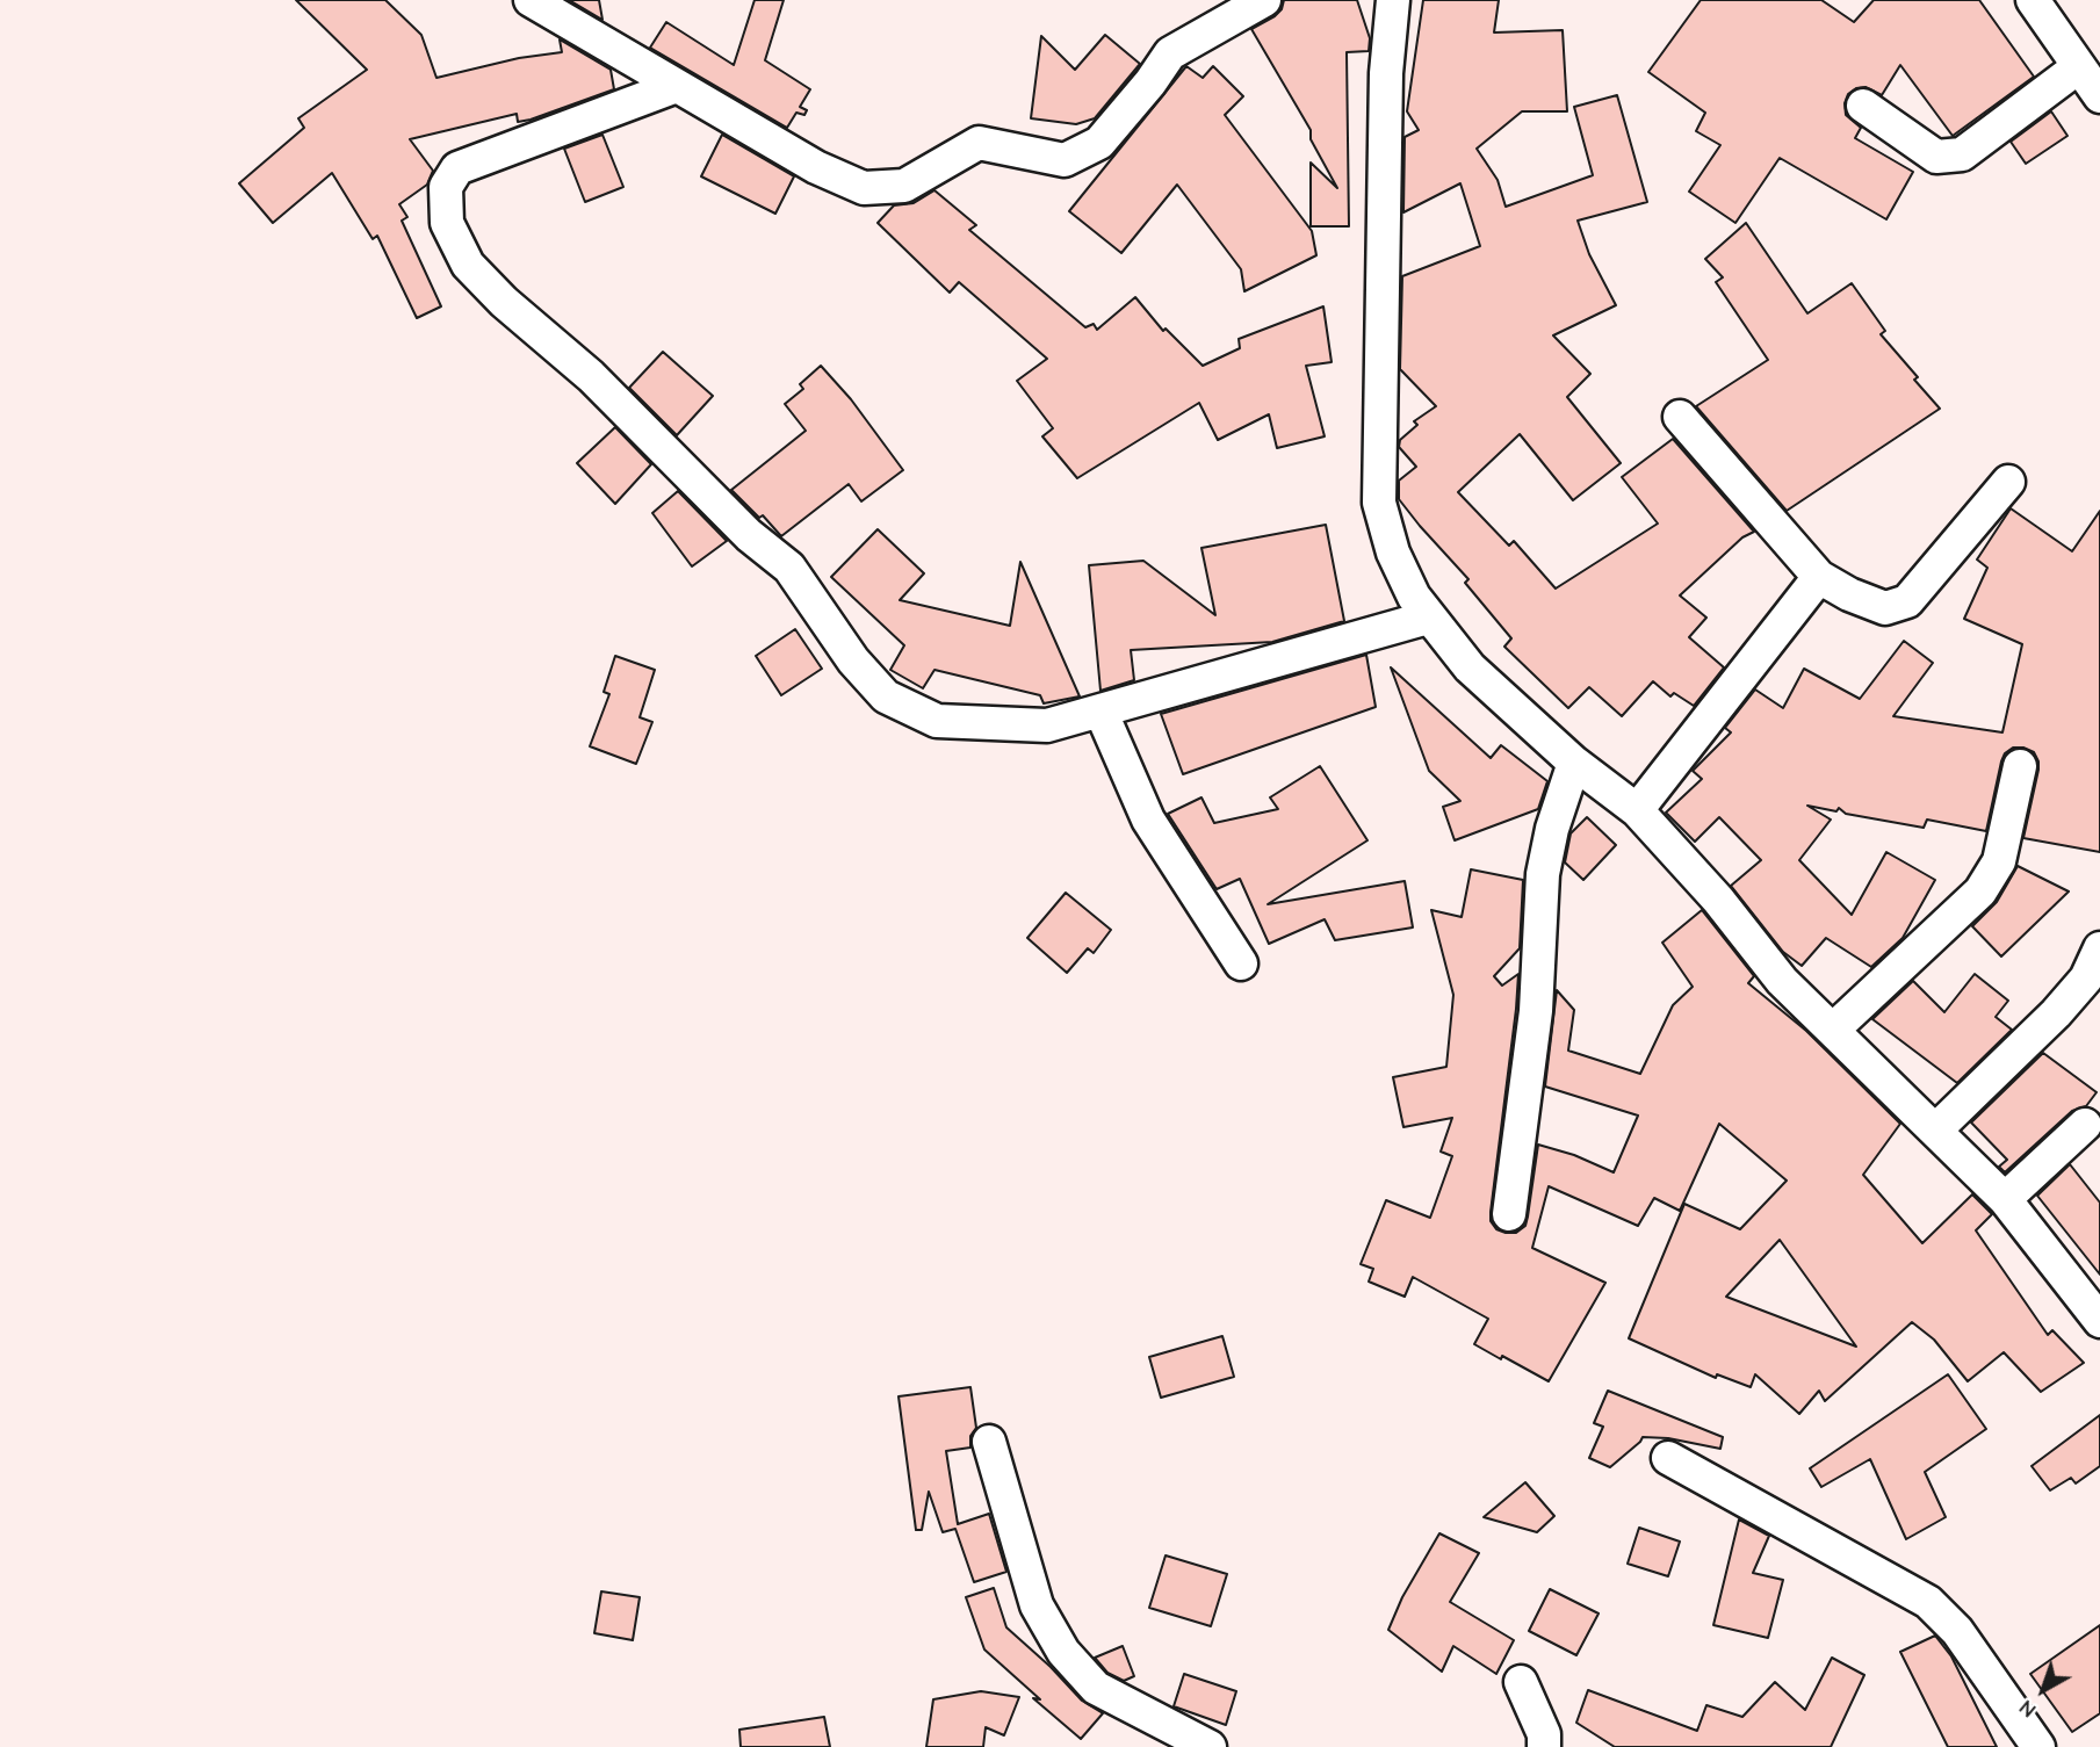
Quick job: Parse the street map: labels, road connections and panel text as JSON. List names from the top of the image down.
{
  "north": "bottom left"
}
